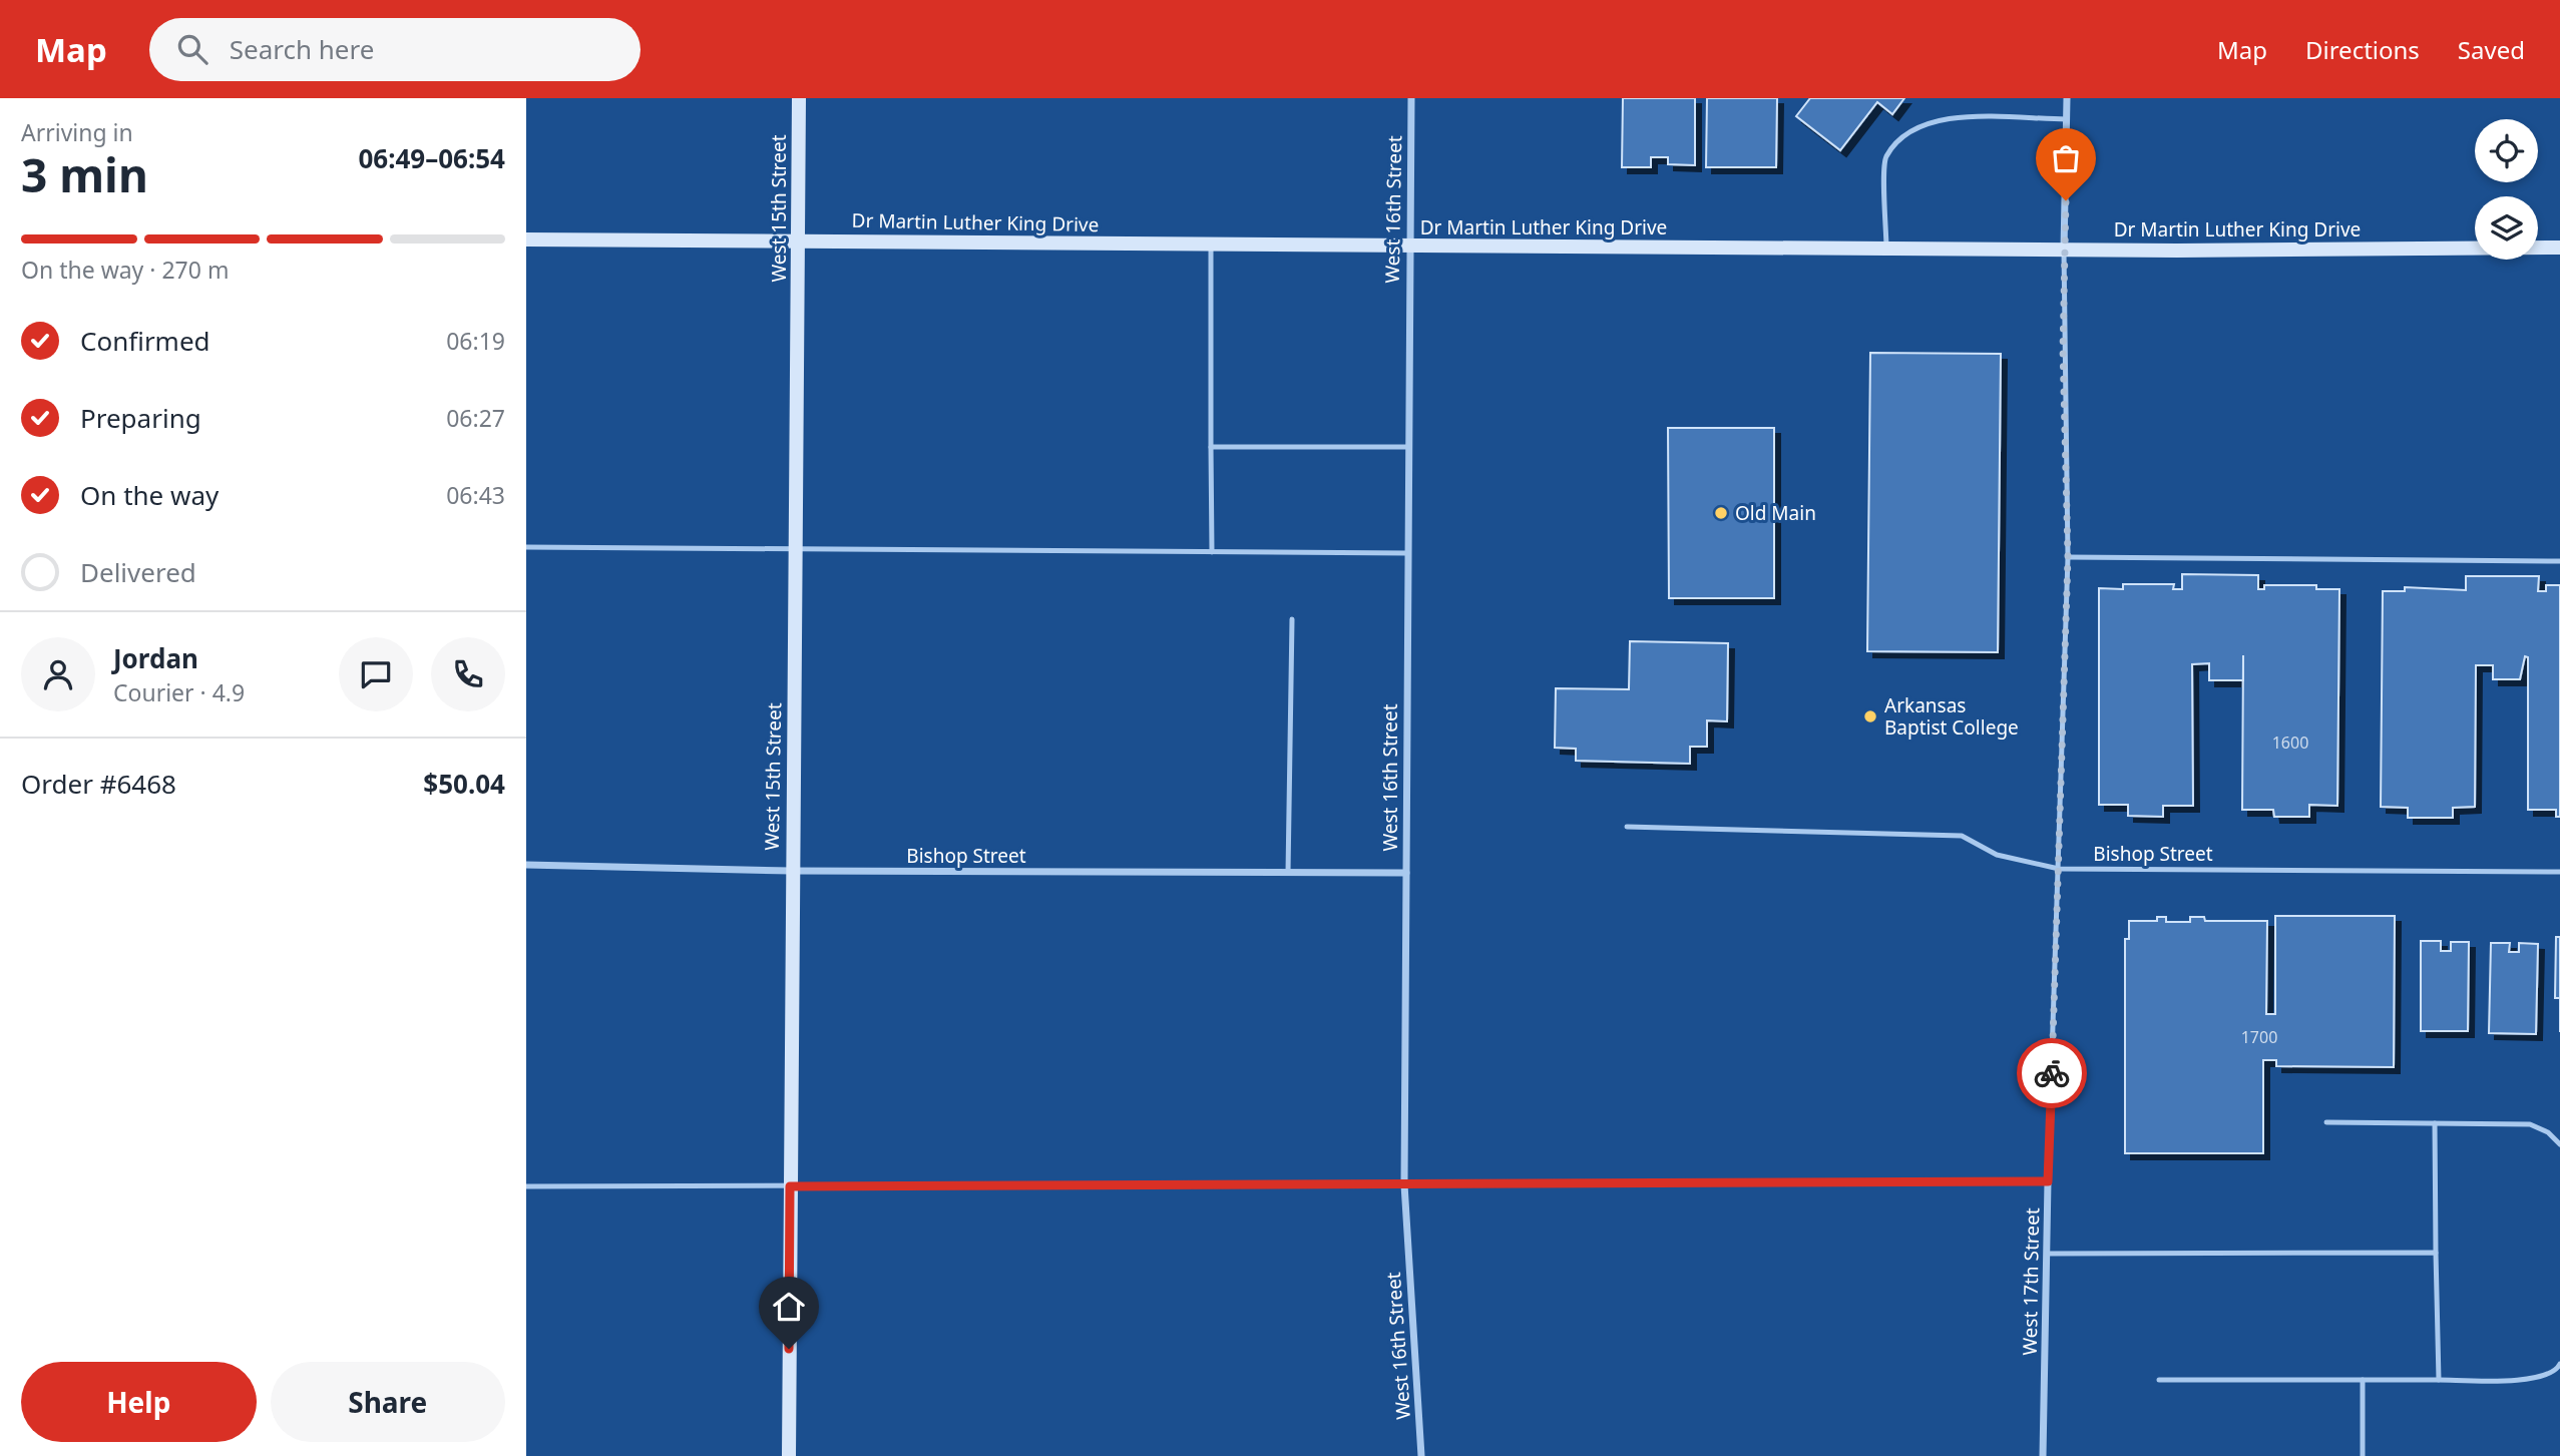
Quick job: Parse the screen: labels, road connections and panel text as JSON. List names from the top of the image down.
{
  "streets": {
    "main road": ["West 15th Street", "Dr Martin Luther King Drive"],
    "street": ["West 16th Street", "Bishop Street", "West 17th Street"]
  },
  "crossings": [
    ["West 15th Street", "Dr Martin Luther King Drive"],
    ["West 15th Street", "Bishop Street"],
    ["West 16th Street", "Dr Martin Luther King Drive"],
    ["West 16th Street", "Bishop Street"],
    ["Dr Martin Luther King Drive", "West 17th Street"],
    ["Bishop Street", "West 17th Street"]
  ],
  "places": ["Old Main", "Arkansas Baptist College"],
  "house_numbers": ["1600", "1700"],
  "page": {
    "header": "Map",
    "search": "Search here",
    "nav": ["Map", "Directions", "Saved"],
    "heading": ["3 min", "Arriving in", "06:49–06:54"],
    "panel": [
      "Jordan",
      "Courier · 4.9",
      "Order #6468",
      "$50.04"
    ],
    "bar": "On the way · 270 m",
    "list": [
      ["Confirmed", "06:19"],
      ["Preparing", "06:27"],
      ["On the way", "06:43"],
      "Delivered"
    ],
    "buttons": ["Help", "Share"]
  }
}
